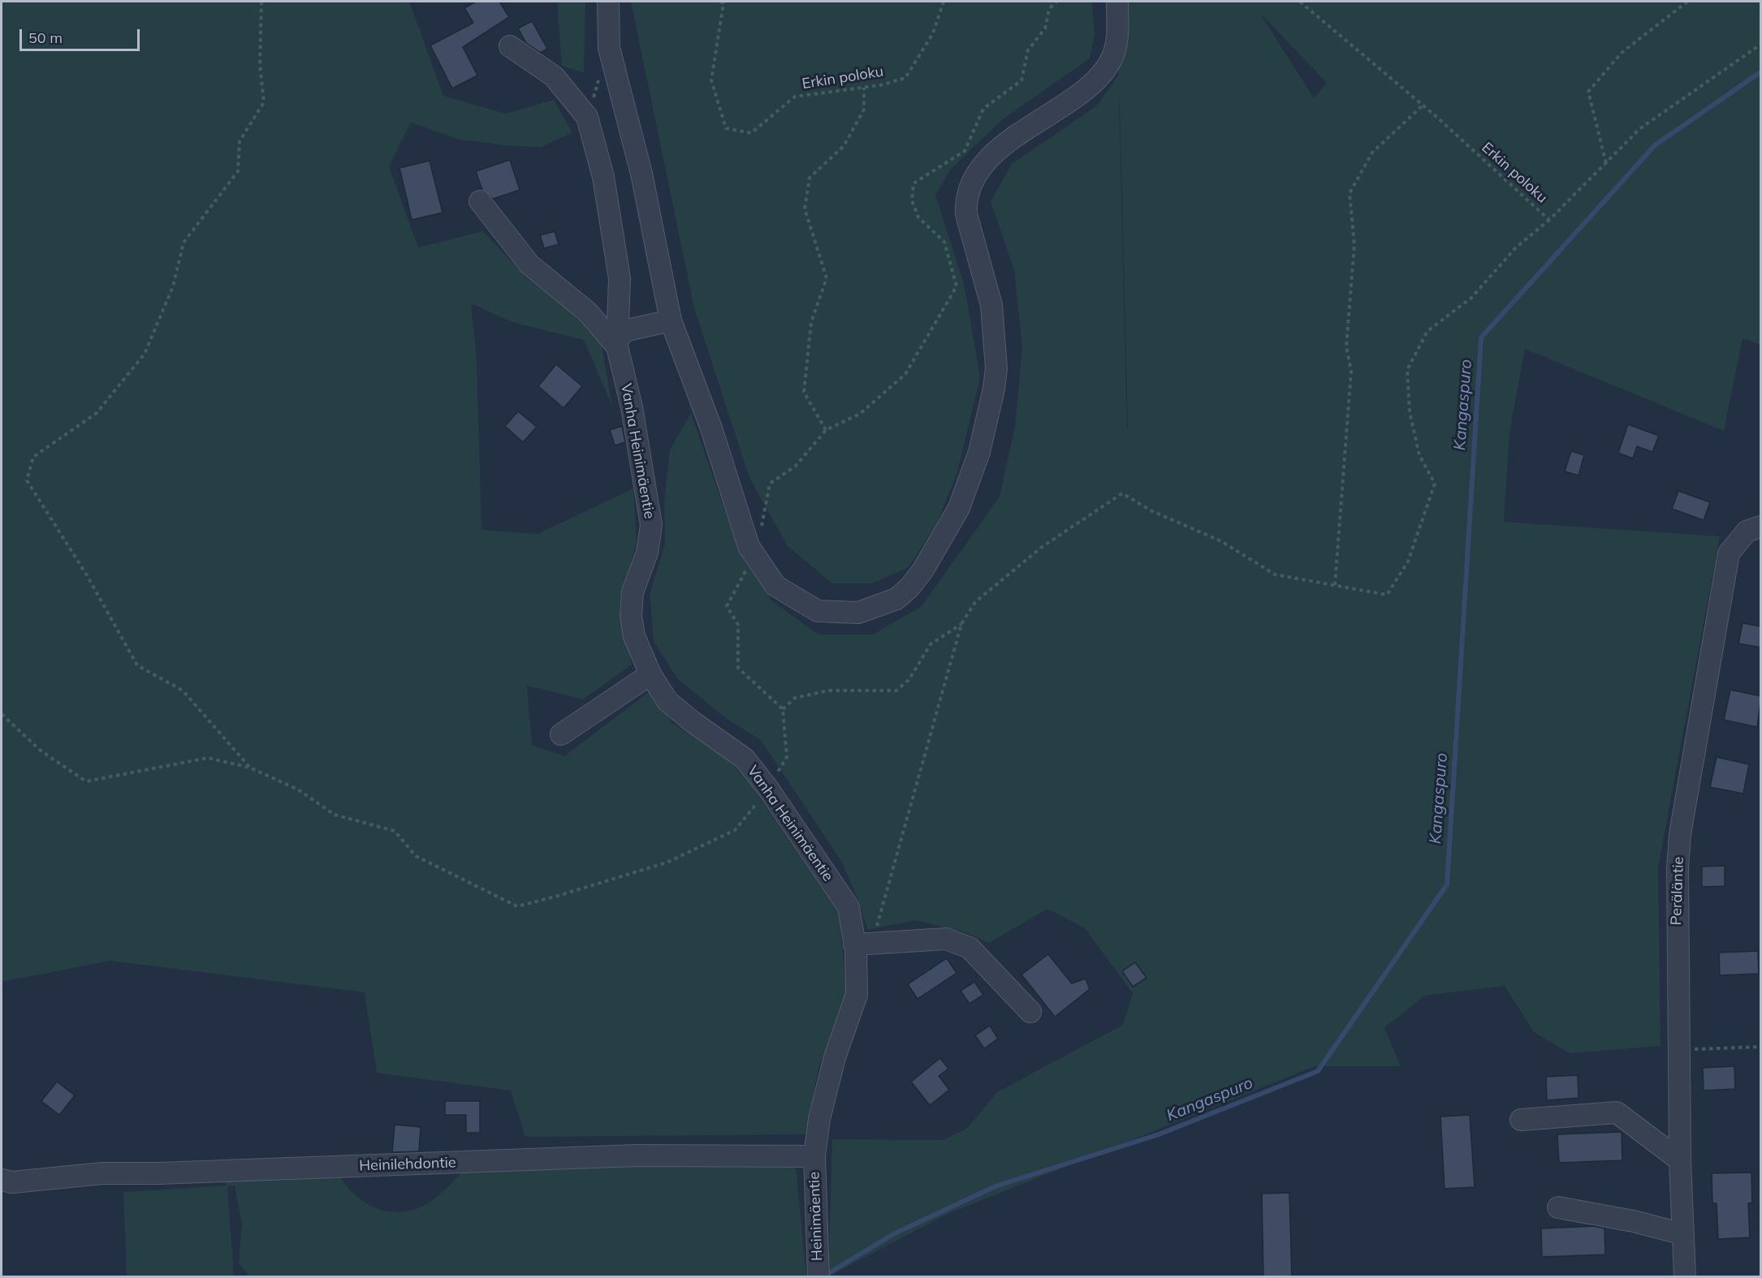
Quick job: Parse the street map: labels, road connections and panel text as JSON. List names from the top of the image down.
{
  "streets": {
    "street": [
      "Vanha Heinimäentie",
      "Peräläntie",
      "Heinilehdontie",
      "Heinimäentie"
    ],
    "path": ["Erkin poloku"]
  },
  "crossings": [
    ["Vanha Heinimäentie", "Heinilehdontie"],
    ["Vanha Heinimäentie", "Heinimäentie"],
    ["Heinilehdontie", "Heinimäentie"]
  ],
  "water": ["Kangaspuro"],
  "scale_bar": "50 m"
}
